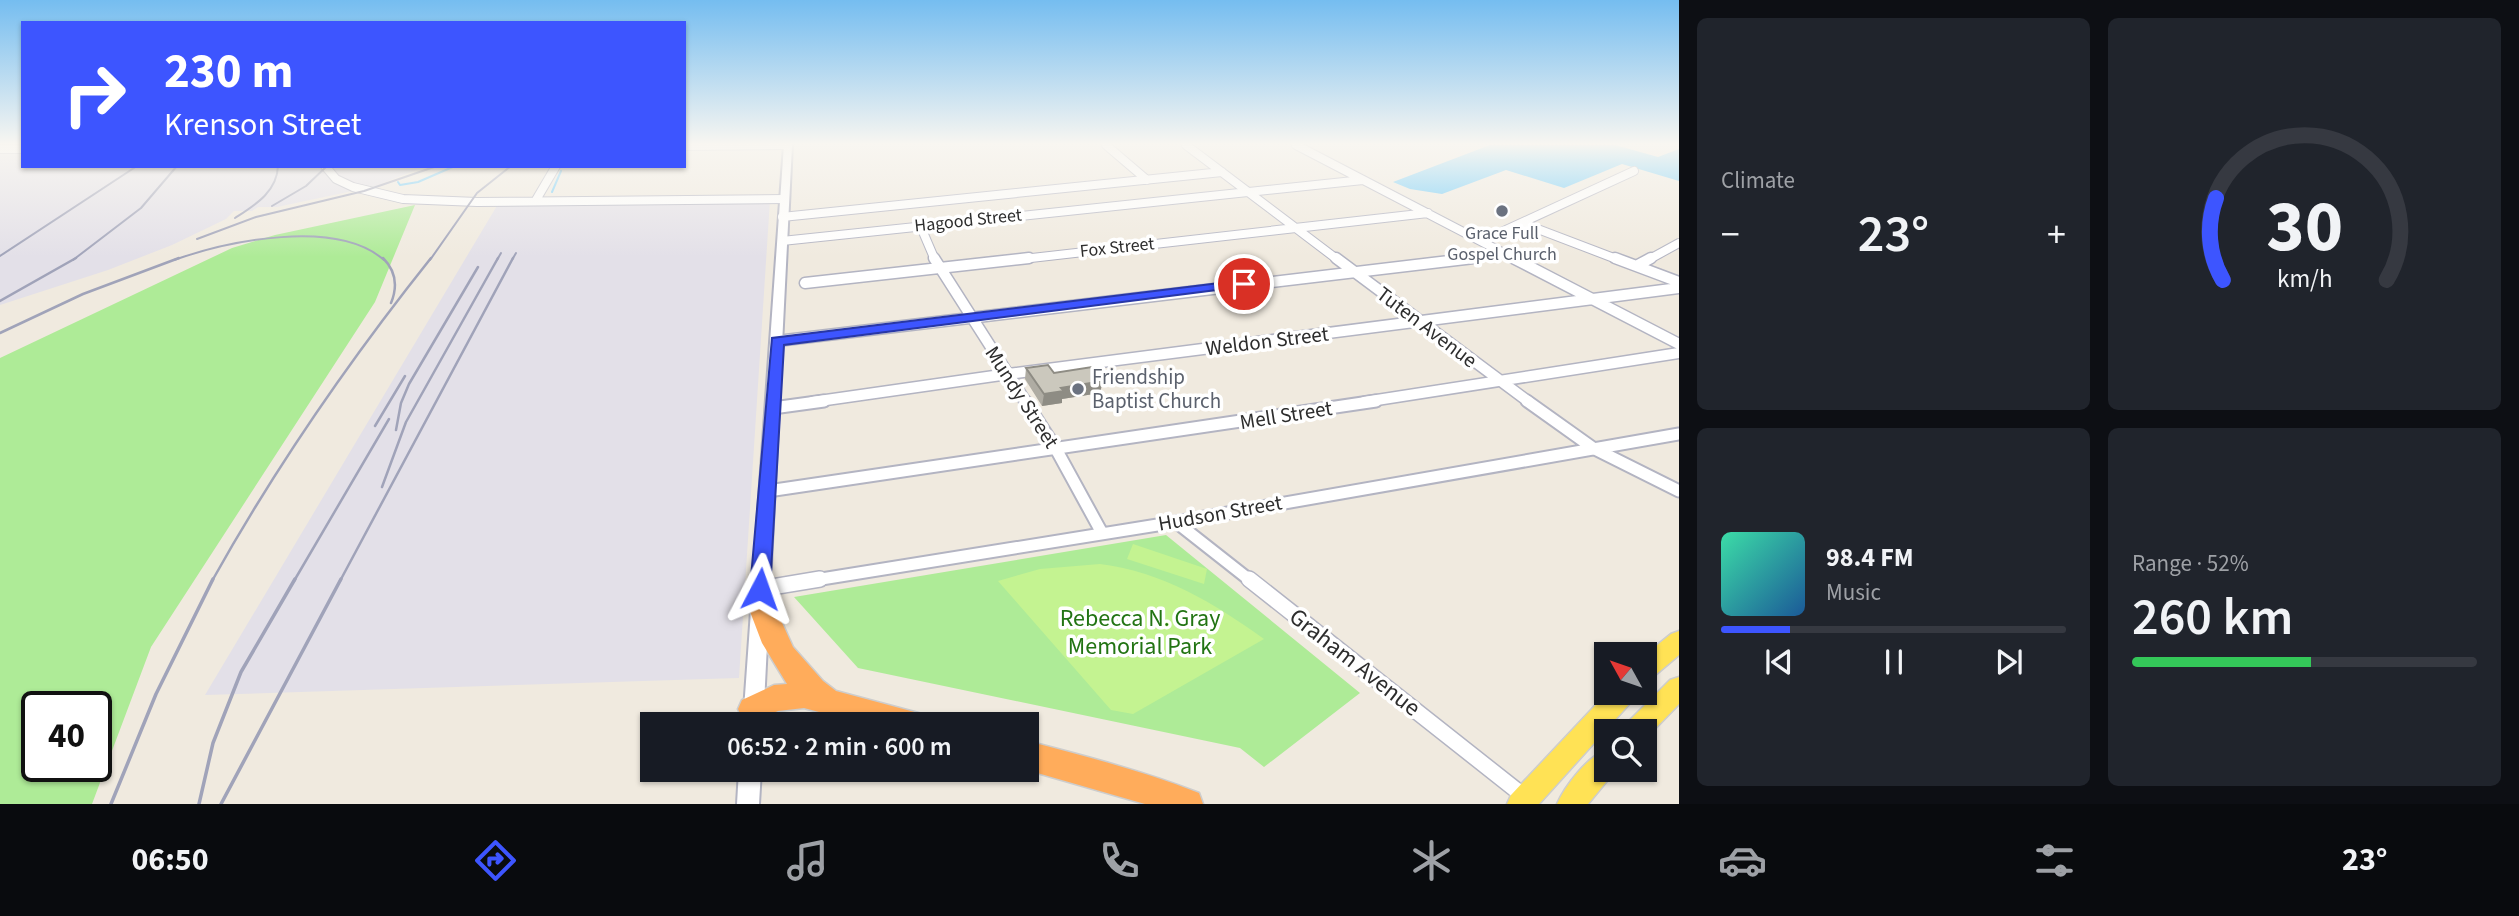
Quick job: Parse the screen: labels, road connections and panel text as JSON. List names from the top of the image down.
{
  "streets": {
    "street": [
      "Hagood Street",
      "Fox Street",
      "Tuten Avenue",
      "Weldon Street",
      "Mundy Street",
      "Mell Street",
      "Hudson Street",
      "Graham Avenue"
    ]
  },
  "crossings": [
    ["Hagood Street", "Tuten Avenue"],
    ["Hagood Street", "Mundy Street"],
    ["Fox Street", "Tuten Avenue"],
    ["Fox Street", "Mundy Street"],
    ["Tuten Avenue", "Weldon Street"],
    ["Tuten Avenue", "Mell Street"],
    ["Tuten Avenue", "Hudson Street"],
    ["Weldon Street", "Mundy Street"],
    ["Mundy Street", "Mell Street"],
    ["Mundy Street", "Hudson Street"],
    ["Hudson Street", "Graham Avenue"]
  ],
  "parks": ["Rebecca N. Gray Memorial Park"],
  "places": ["Grace Full Gospel Church", "Friendship Baptist Church"],
  "north": "top left",
  "page": {
    "tile": [
      "Climate",
      ["Range · 52%", "260 km"]
    ],
    "turn": ["230 m", "Krenson Street"],
    "heat": ["−", "23°", "+"],
    "song": ["98.4 FM", "Music"],
    "limit": "40",
    "trip": "06:52 · 2 min · 600 m",
    "tabs": ["06:50", "23°"],
    "gauge": ["30", "km/h"]
  }
}
